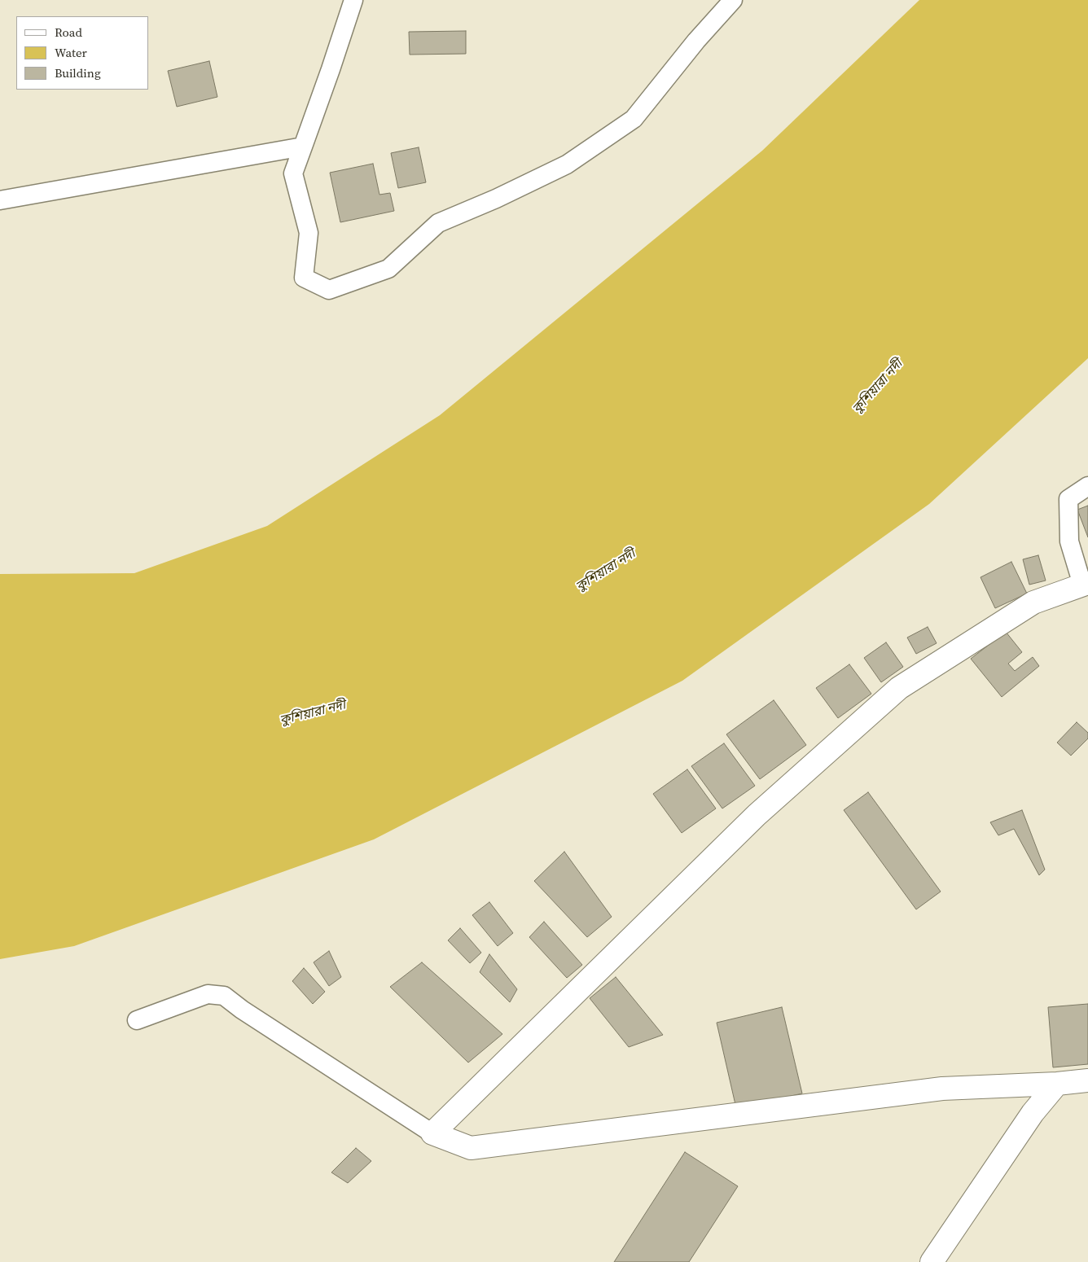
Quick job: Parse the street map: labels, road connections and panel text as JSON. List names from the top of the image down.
{
  "water": ["কুশিয়ারা নদী"],
  "legend": ["Road", "Water", "Building"]
}
